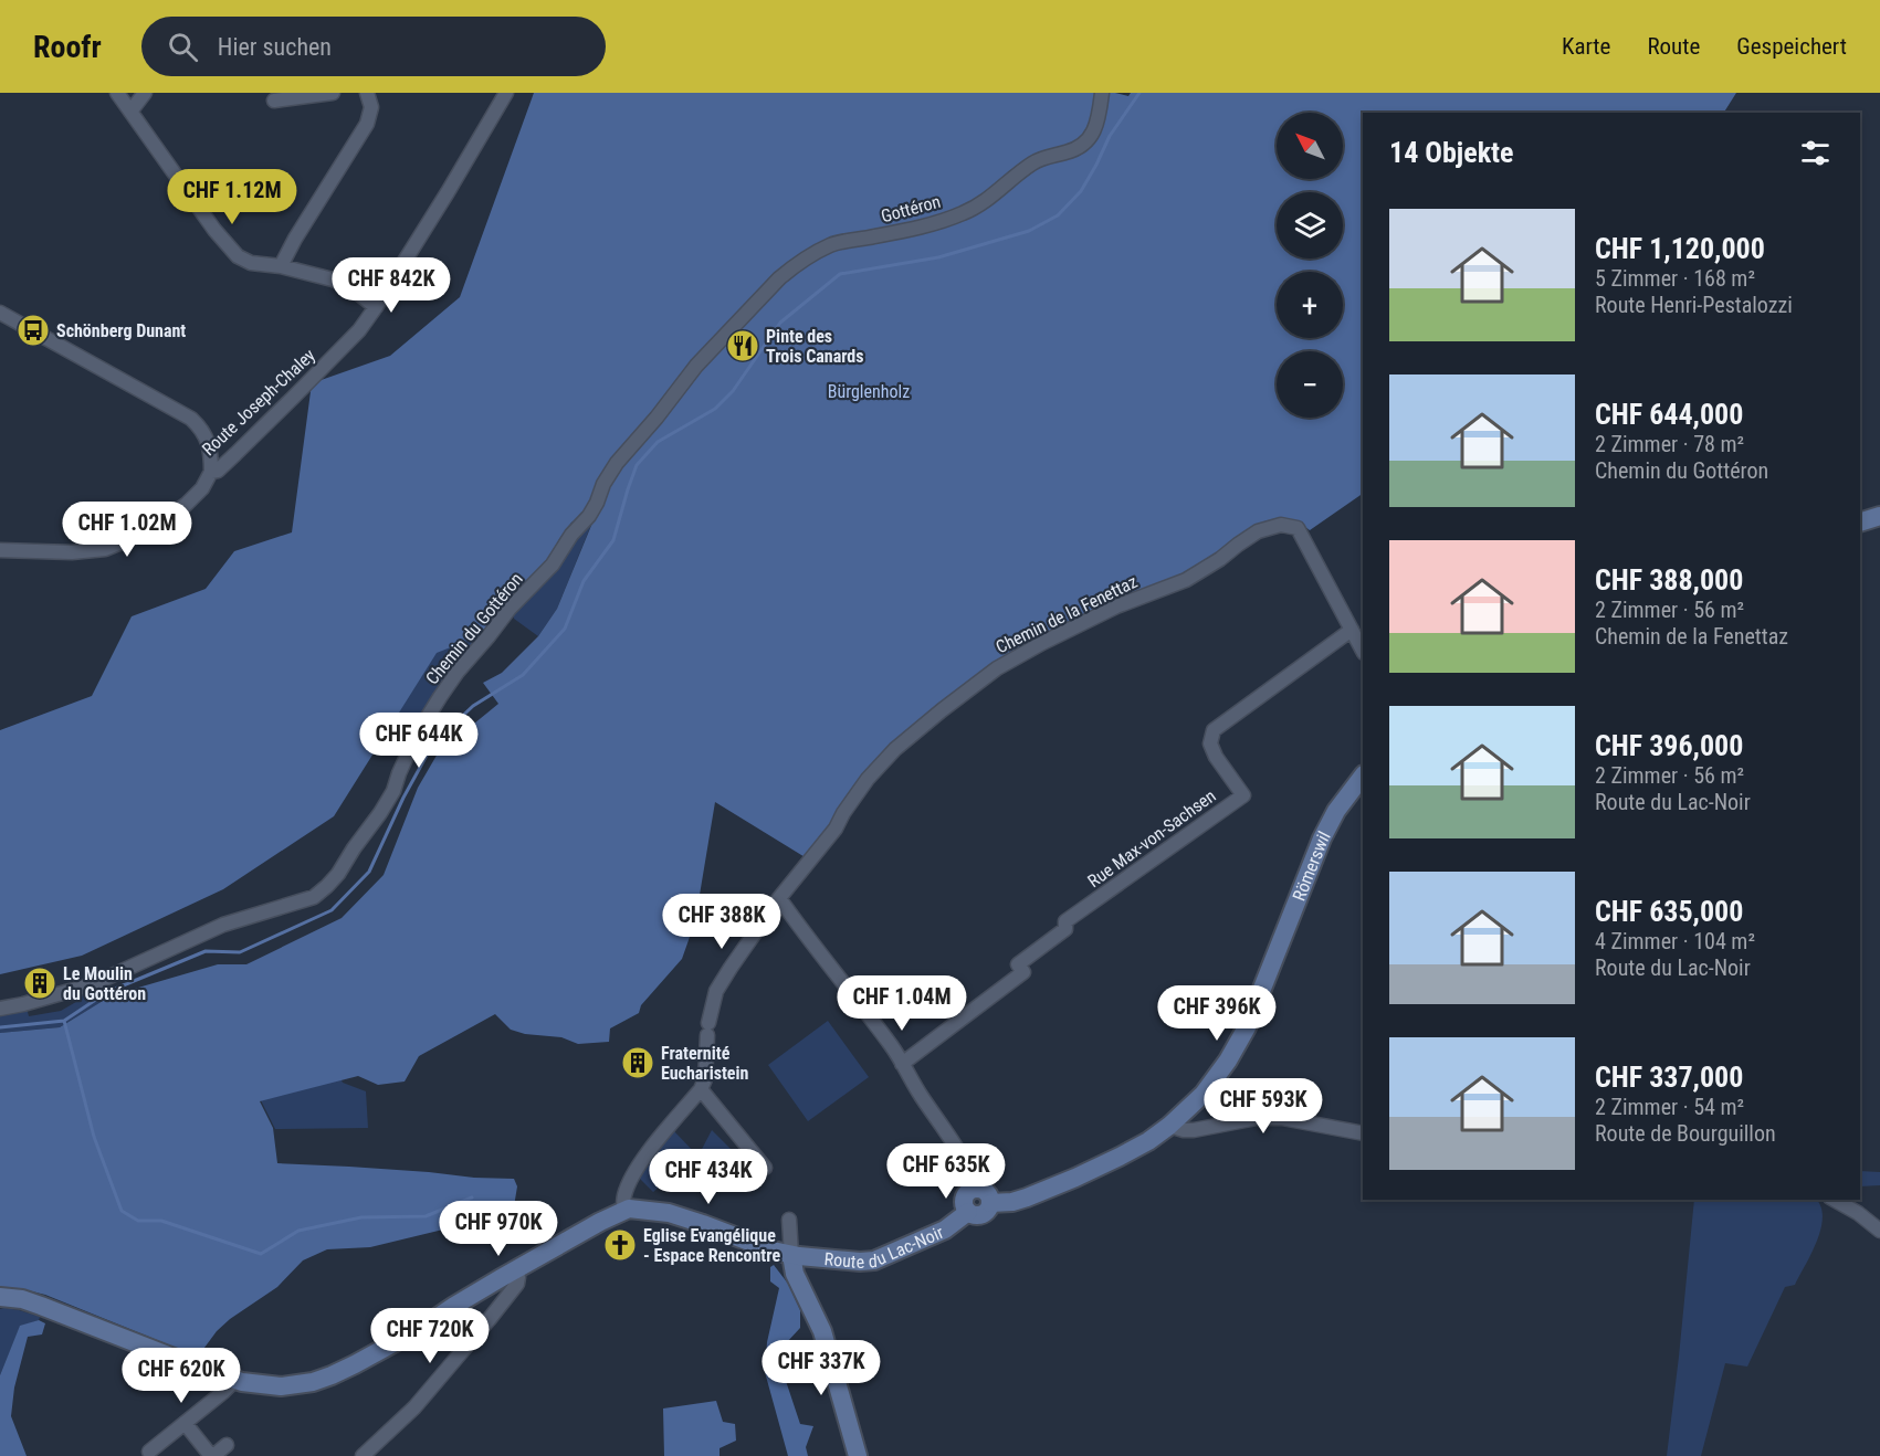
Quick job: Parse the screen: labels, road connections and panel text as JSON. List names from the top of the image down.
{
  "streets": {
    "main road": ["Römerswil", "Route du Lac-Noir"],
    "street": [
      "Gottéron",
      "Route Joseph-Chaley",
      "Chemin de la Fenettaz",
      "Chemin du Gottéron",
      "Rue Max-von-Sachsen"
    ]
  },
  "crossings": [
    ["Gottéron", "Chemin du Gottéron"],
    ["Chemin de la Fenettaz", "Rue Max-von-Sachsen"],
    ["Chemin de la Fenettaz", "Route du Lac-Noir"],
    ["Römerswil", "Route du Lac-Noir"]
  ],
  "parks": ["Bürglenholz"],
  "places": {
    "bus stop": ["Schönberg Dunant"],
    "restaurant": ["Pinte des Trois Canards"],
    "building": ["Le Moulin du Gottéron", "Fraternité Eucharistein"],
    "church": ["Eglise Evangélique - Espace Rencontre"]
  },
  "north": "top left",
  "page": {
    "header": "Roofr",
    "search": "Hier suchen",
    "nav": ["Karte", "Route", "Gespeichert"],
    "map_buttons": ["+", "−"],
    "heading": "14 Objekte",
    "price": [
      "CHF 1.12M",
      "CHF 842K",
      "CHF 1.02M",
      "CHF 644K",
      "CHF 388K",
      "CHF 1.04M",
      "CHF 396K",
      "CHF 593K",
      "CHF 635K",
      "CHF 434K",
      "CHF 970K",
      "CHF 720K",
      "CHF 337K",
      "CHF 620K"
    ],
    "list": [
      {
        "name": "CHF 1,120,000",
        "note": "5 Zimmer · 168 m² · Route Henri-Pestalozzi"
      },
      {
        "name": "CHF 644,000",
        "note": "2 Zimmer · 78 m² · Chemin du Gottéron"
      },
      {
        "name": "CHF 388,000",
        "note": "2 Zimmer · 56 m² · Chemin de la Fenettaz"
      },
      {
        "name": "CHF 396,000",
        "note": "2 Zimmer · 56 m² · Route du Lac-Noir"
      },
      {
        "name": "CHF 635,000",
        "note": "4 Zimmer · 104 m² · Route du Lac-Noir"
      },
      {
        "name": "CHF 337,000",
        "note": "2 Zimmer · 54 m² · Route de Bourguillon"
      }
    ]
  }
}
